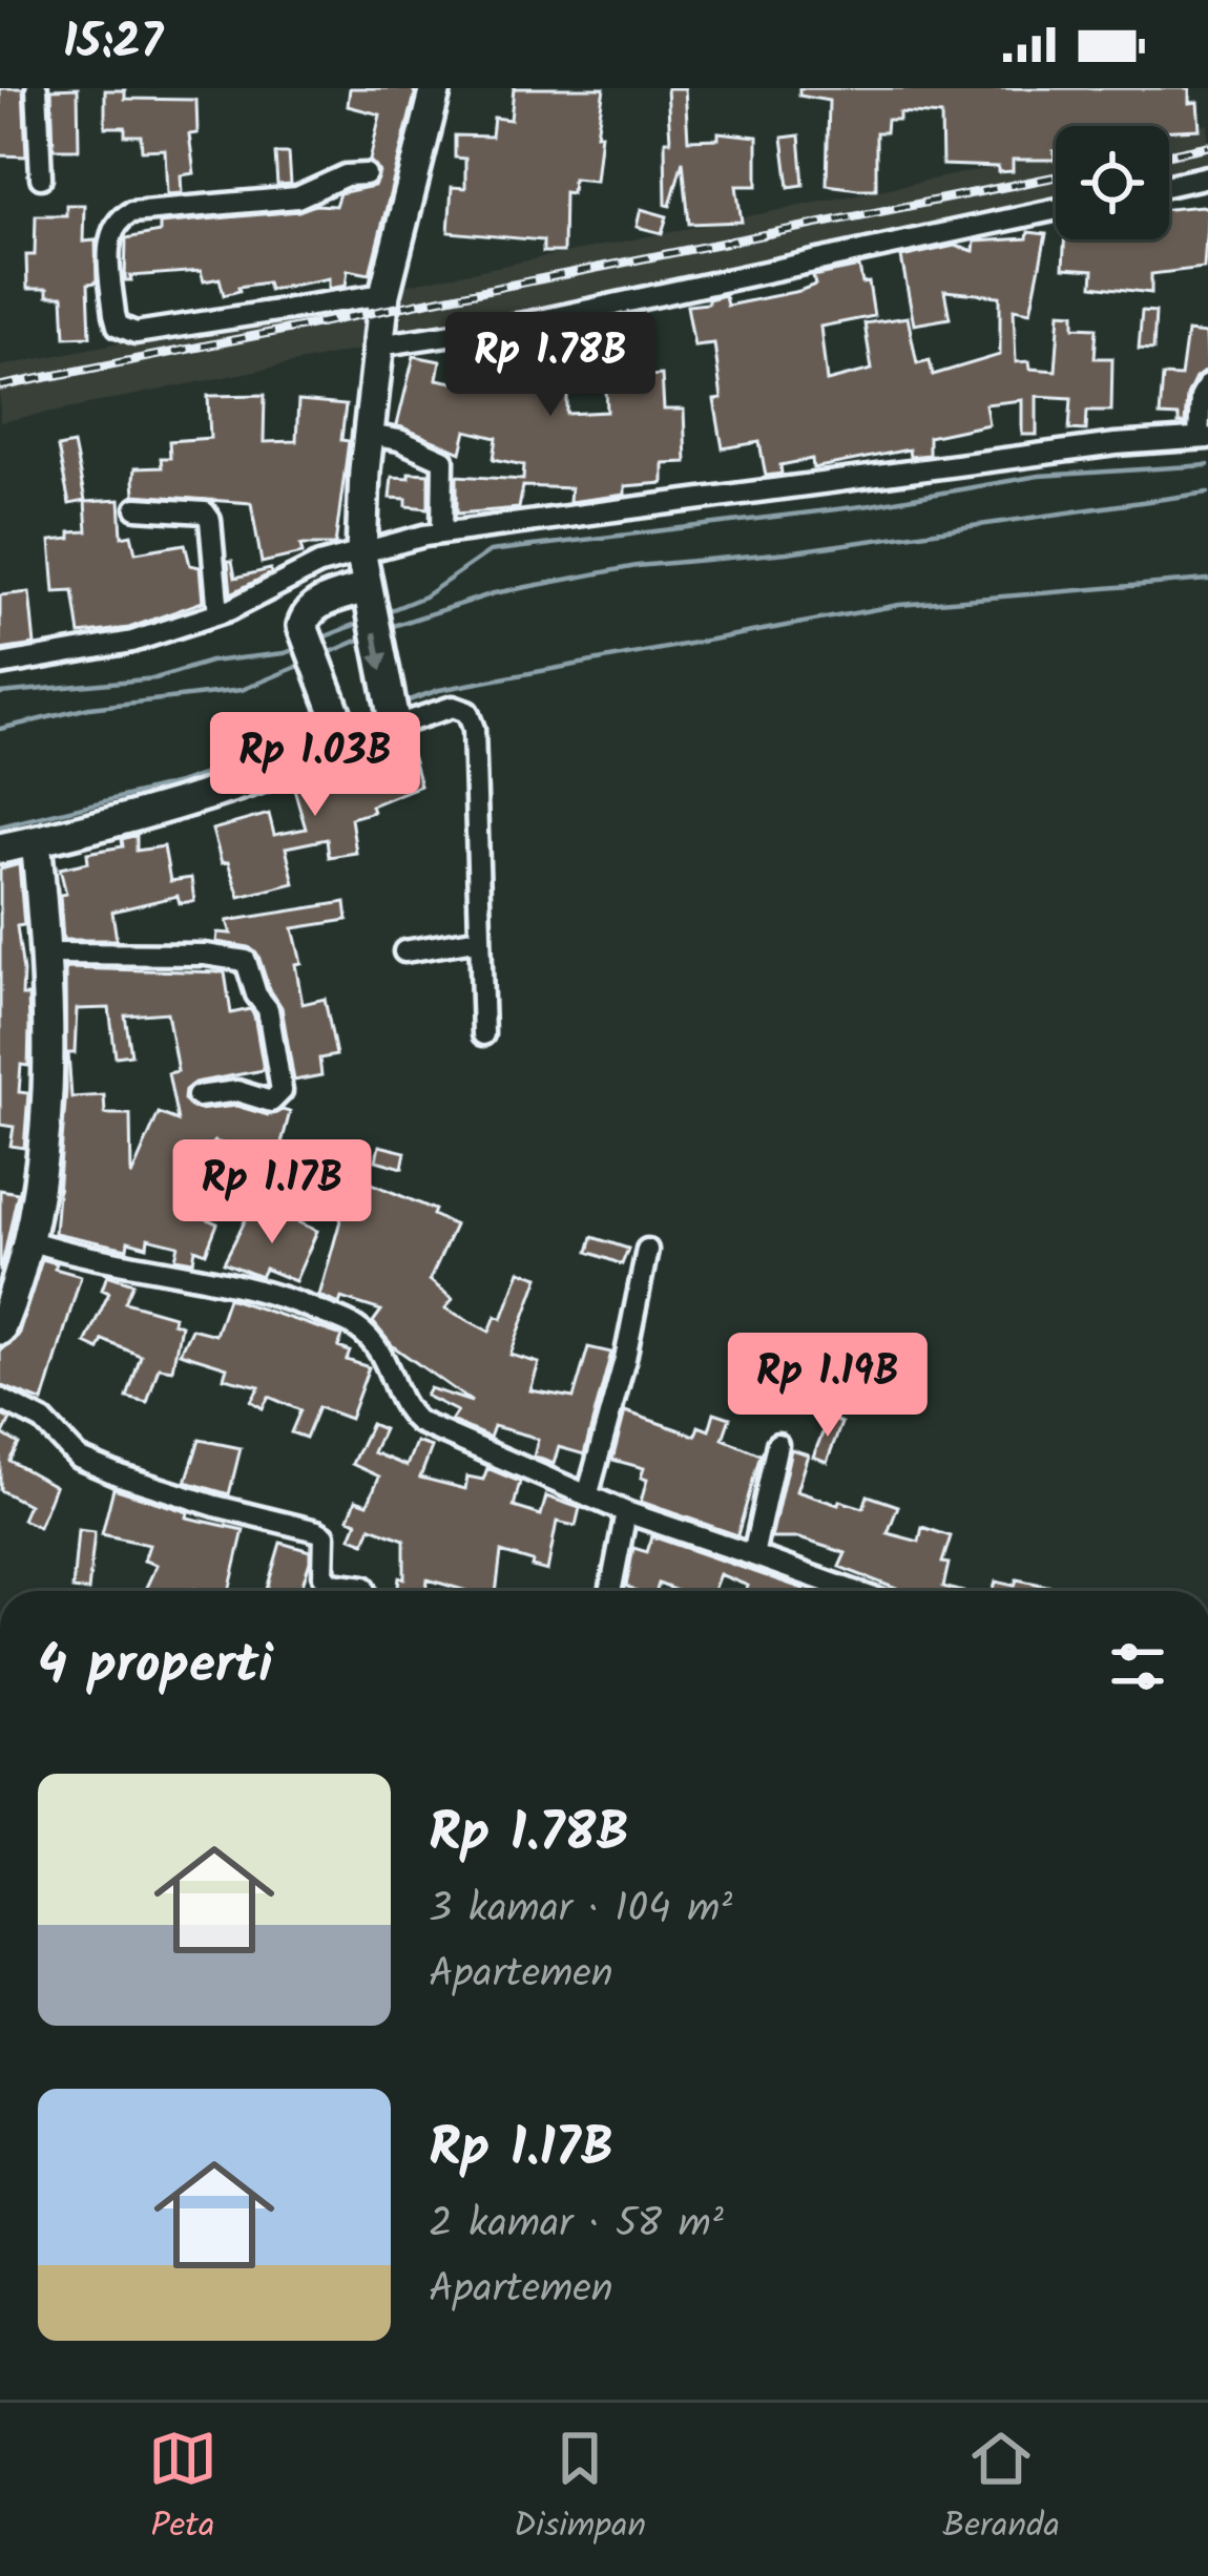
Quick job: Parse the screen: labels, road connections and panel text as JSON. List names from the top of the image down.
{
  "page": {
    "status": "15:27",
    "price": [
      "Rp 1.78B",
      "Rp 1.03B",
      "Rp 1.17B",
      "Rp 1.19B"
    ],
    "heading": "4 properti",
    "list": [
      {
        "name": "Rp 1.78B",
        "note": "3 kamar · 104 m² · Apartemen"
      },
      {
        "name": "Rp 1.17B",
        "note": "2 kamar · 58 m² · Apartemen"
      }
    ],
    "tabs": ["Peta", "Disimpan", "Beranda"]
  }
}
